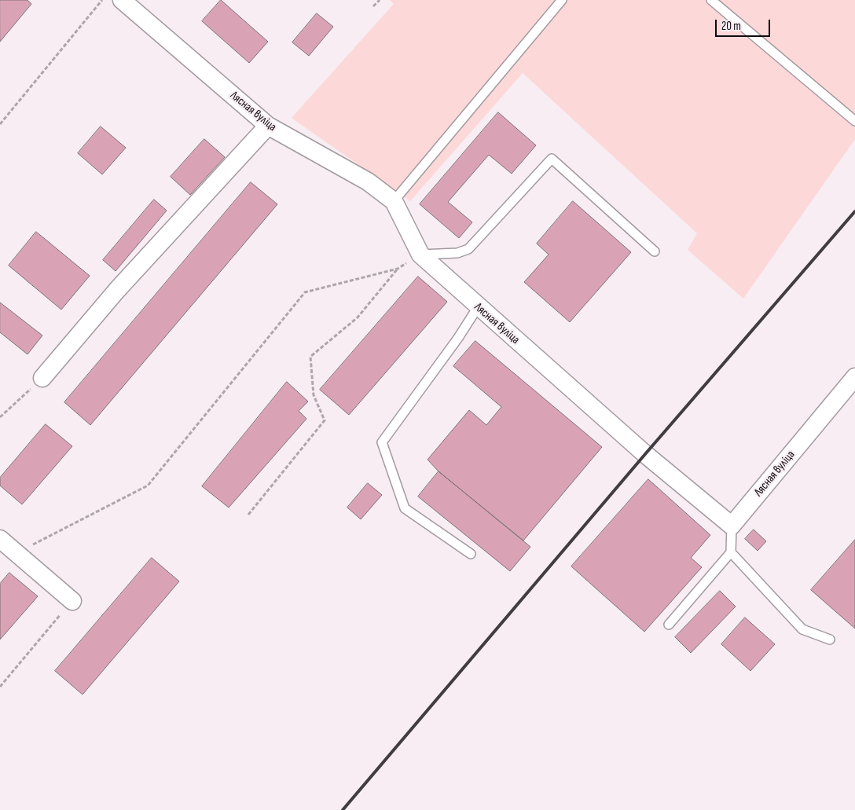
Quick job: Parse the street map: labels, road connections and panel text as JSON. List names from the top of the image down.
{
  "streets": {
    "street": ["Лясная вуліца"]
  },
  "scale_bar": "20 m"
}
